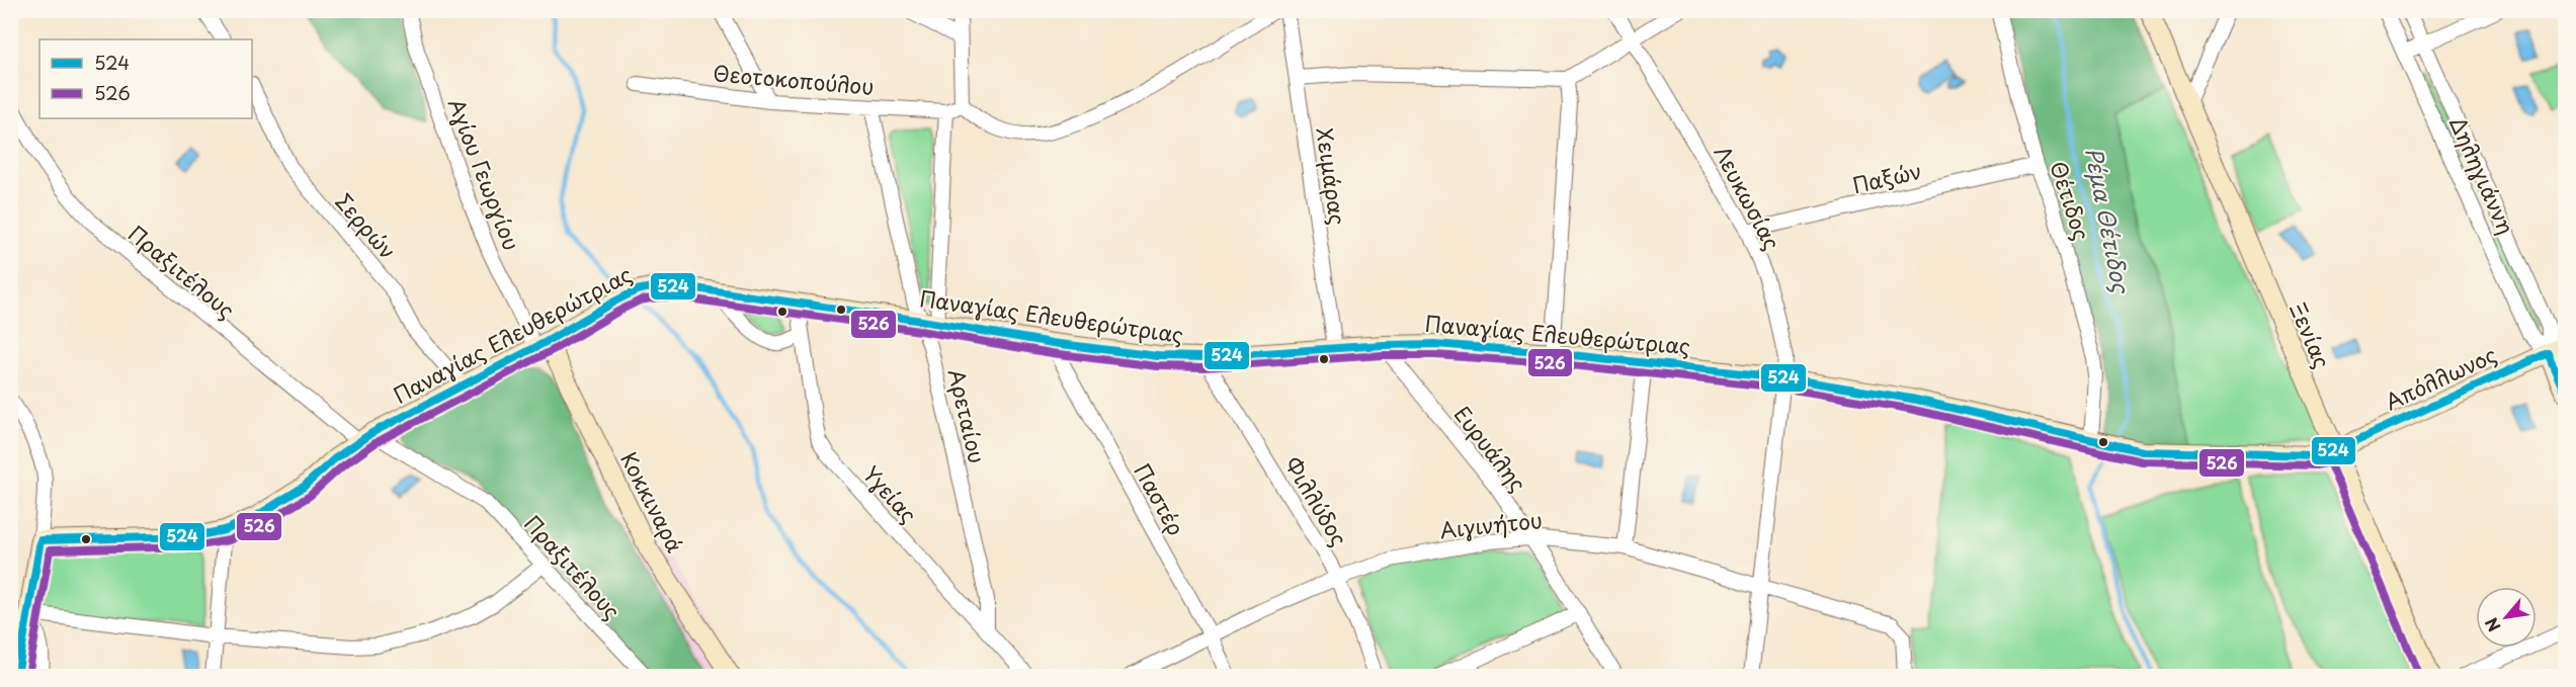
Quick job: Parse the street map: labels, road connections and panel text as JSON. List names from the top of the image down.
{
  "streets": {
    "street": [
      "Θεοτοκοπούλου",
      "Αγίου Γεωργίου",
      "Δηληγιάννη",
      "Χειμάρας",
      "Παξών",
      "Λευκωσίας",
      "Θέτιδος",
      "Σερρών",
      "Πραξιτέλους",
      "Παναγίας Ελευθερώτριας",
      "Ξενίας",
      "Απόλλωνος",
      "Αρεταίου",
      "Ευρυάλης",
      "Υγείας",
      "Παστέρ",
      "Φιλλύδος",
      "Κοκκιναρά",
      "Αιγινήτου"
    ]
  },
  "crossings": [
    ["Θεοτοκοπούλου", "Αρεταίου"],
    ["Αγίου Γεωργίου", "Παναγίας Ελευθερώτριας"],
    ["Αγίου Γεωργίου", "Κοκκιναρά"],
    ["Δηληγιάννη", "Απόλλωνος"],
    ["Χειμάρας", "Παναγίας Ελευθερώτριας"],
    ["Παξών", "Λευκωσίας"],
    ["Παξών", "Θέτιδος"],
    ["Λευκωσίας", "Παναγίας Ελευθερώτριας"],
    ["Λευκωσίας", "Αιγινήτου"],
    ["Θέτιδος", "Παναγίας Ελευθερώτριας"],
    ["Σερρών", "Παναγίας Ελευθερώτριας"],
    ["Πραξιτέλους", "Παναγίας Ελευθερώτριας"],
    ["Παναγίας Ελευθερώτριας", "Ξενίας"],
    ["Παναγίας Ελευθερώτριας", "Απόλλωνος"],
    ["Παναγίας Ελευθερώτριας", "Αρεταίου"],
    ["Παναγίας Ελευθερώτριας", "Ευρυάλης"],
    ["Παναγίας Ελευθερώτριας", "Υγείας"],
    ["Παναγίας Ελευθερώτριας", "Παστέρ"],
    ["Παναγίας Ελευθερώτριας", "Φιλλύδος"],
    ["Παναγίας Ελευθερώτριας", "Κοκκιναρά"],
    ["Ξενίας", "Απόλλωνος"],
    ["Αρεταίου", "Υγείας"],
    ["Ευρυάλης", "Αιγινήτου"],
    ["Παστέρ", "Αιγινήτου"],
    ["Φιλλύδος", "Αιγινήτου"]
  ],
  "water": ["Ρέμα Θέτιδος"],
  "lines": ["transit line 524", "transit line 526"],
  "legend": ["524", "526"],
  "north": "bottom left"
}
